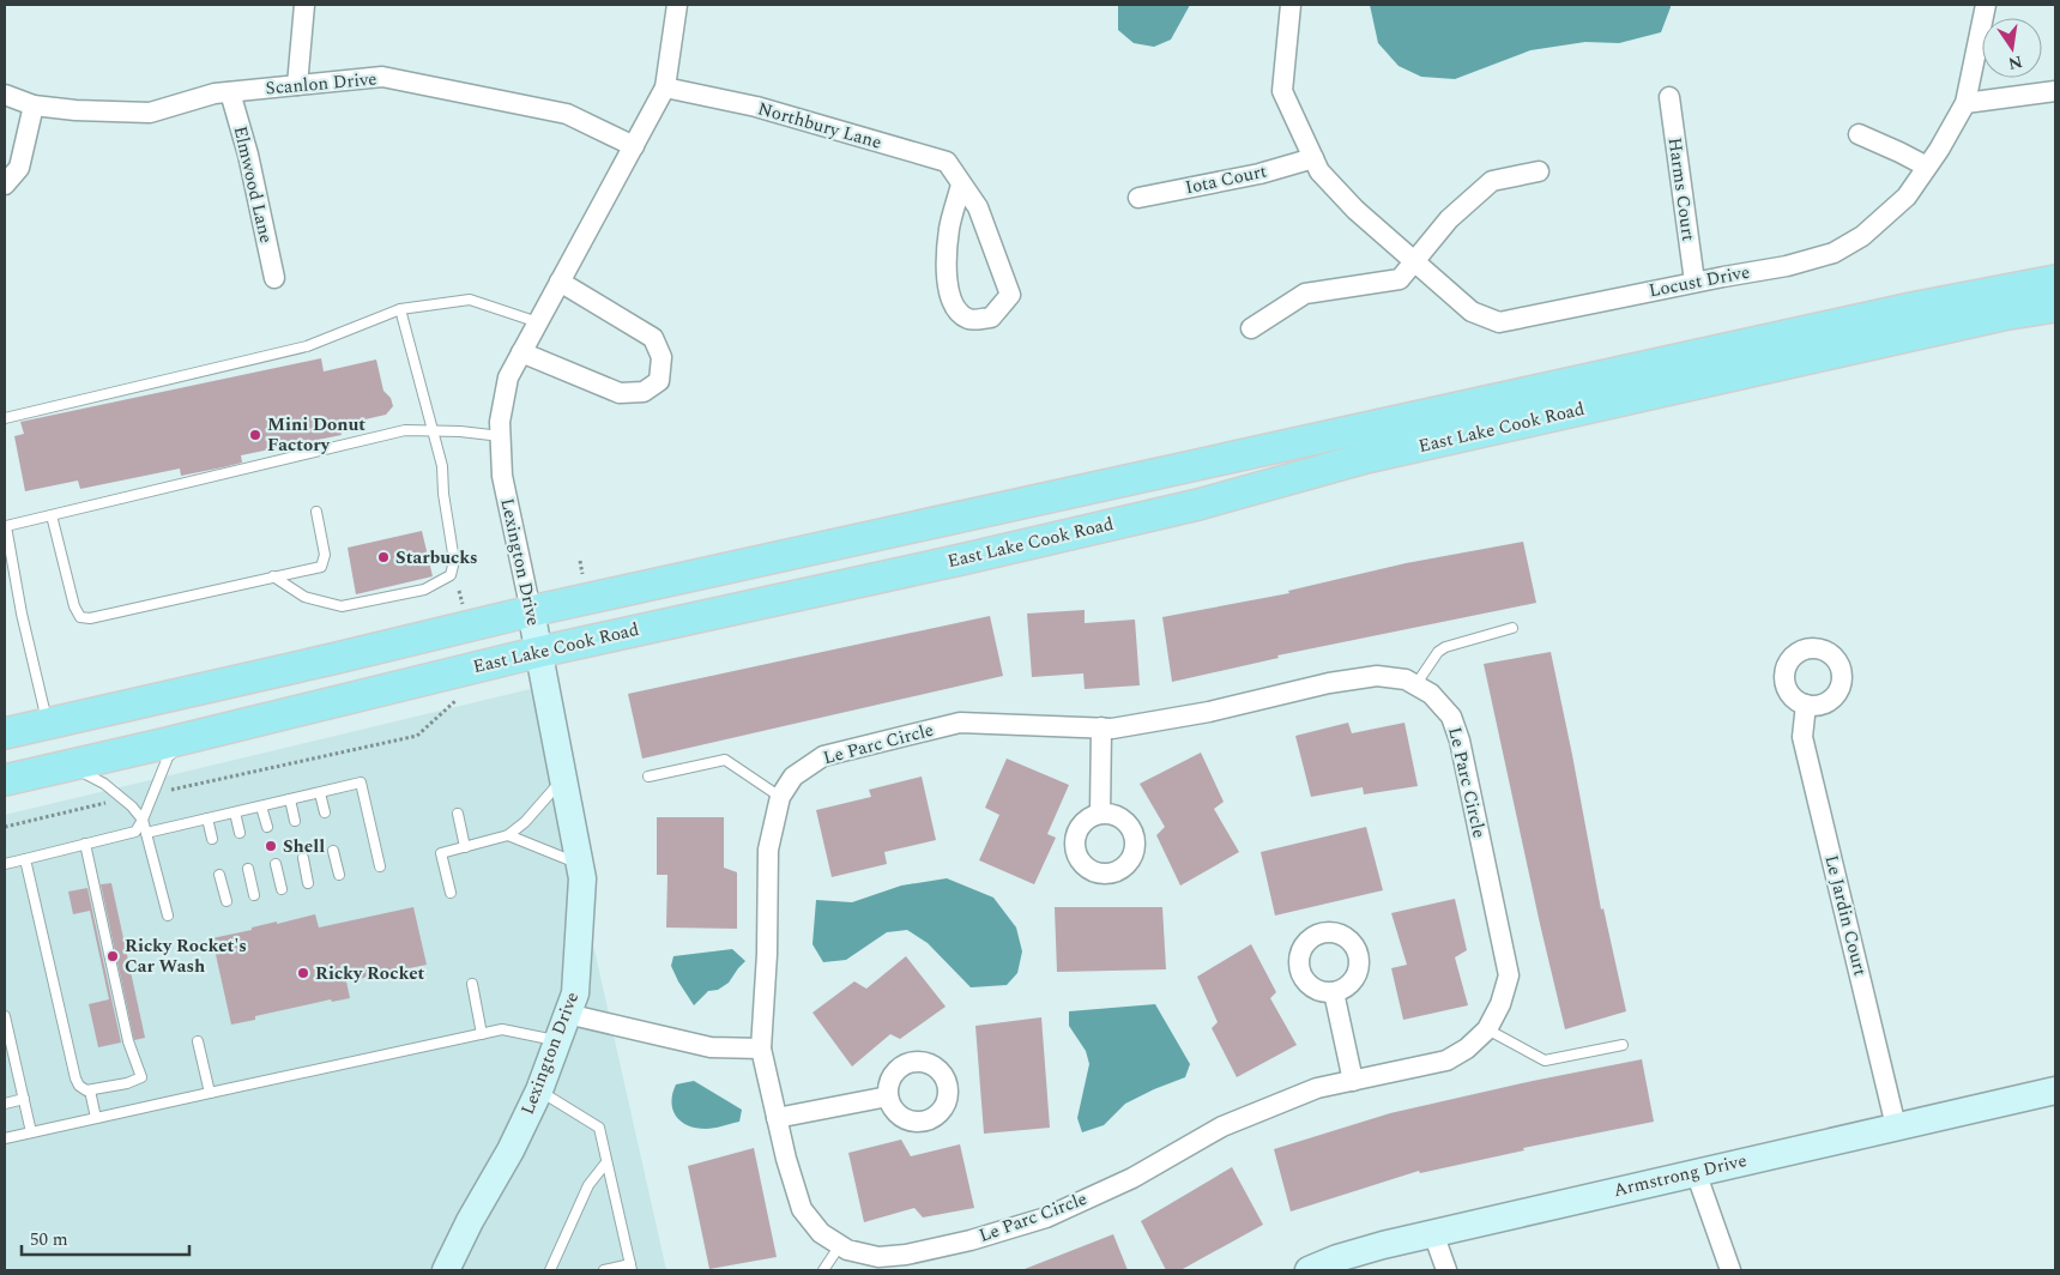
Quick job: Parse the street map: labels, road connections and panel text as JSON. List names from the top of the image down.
{
  "streets": {
    "main road": ["East Lake Cook Road"],
    "street": [
      "Scanlon Drive",
      "Northbury Lane",
      "Iota Court",
      "Elmwood Lane",
      "Harms Court",
      "Locust Drive",
      "Lexington Drive",
      "Le Parc Circle",
      "Le Jardin Court",
      "Armstrong Drive"
    ]
  },
  "crossings": [
    ["Scanlon Drive", "Elmwood Lane"],
    ["Scanlon Drive", "Lexington Drive"],
    ["Northbury Lane", "Lexington Drive"],
    ["Iota Court", "Locust Drive"],
    ["Harms Court", "Locust Drive"],
    ["East Lake Cook Road", "Lexington Drive"],
    ["Le Jardin Court", "Armstrong Drive"]
  ],
  "places": [
    "Mini Donut Factory",
    "Starbucks",
    "Shell",
    "Ricky Rocket's Car Wash",
    "Ricky Rocket"
  ],
  "scale_bar": "50 m",
  "north": "bottom"
}
